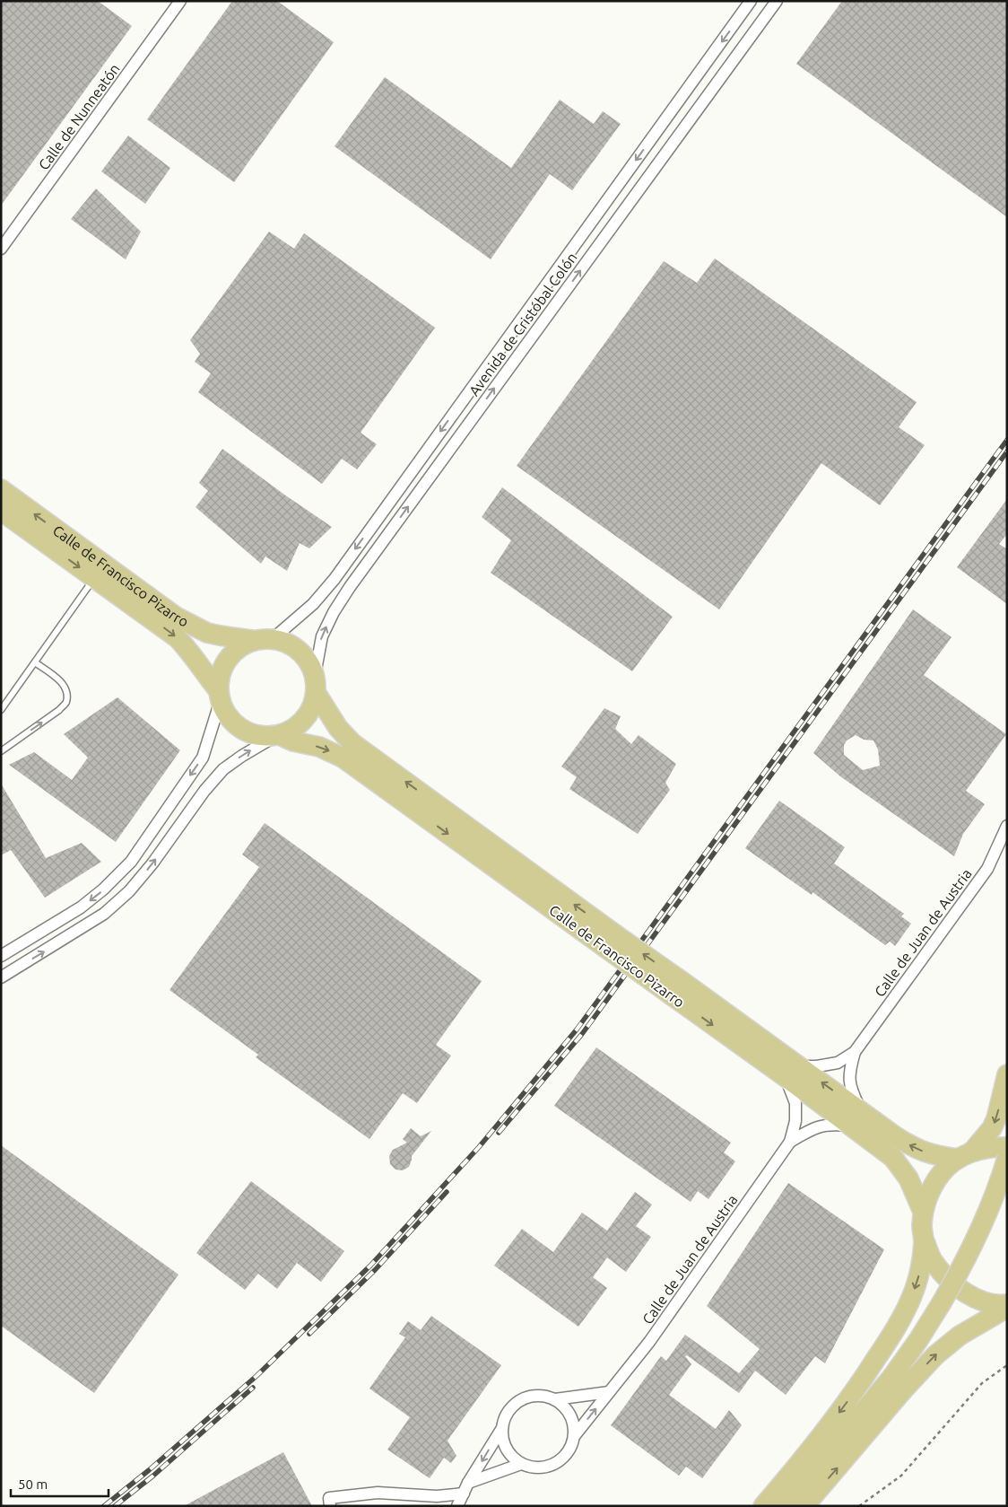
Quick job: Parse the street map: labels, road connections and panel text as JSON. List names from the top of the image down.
{
  "streets": {
    "main road": ["Calle de Francisco Pizarro"],
    "street": ["Calle de Nunneatón", "Avenida de Cristóbal Colón", "Calle de Juan de Austria"]
  },
  "crossings": [
    ["Avenida de Cristóbal Colón", "Calle de Francisco Pizarro"]
  ],
  "scale_bar": "50 m"
}
